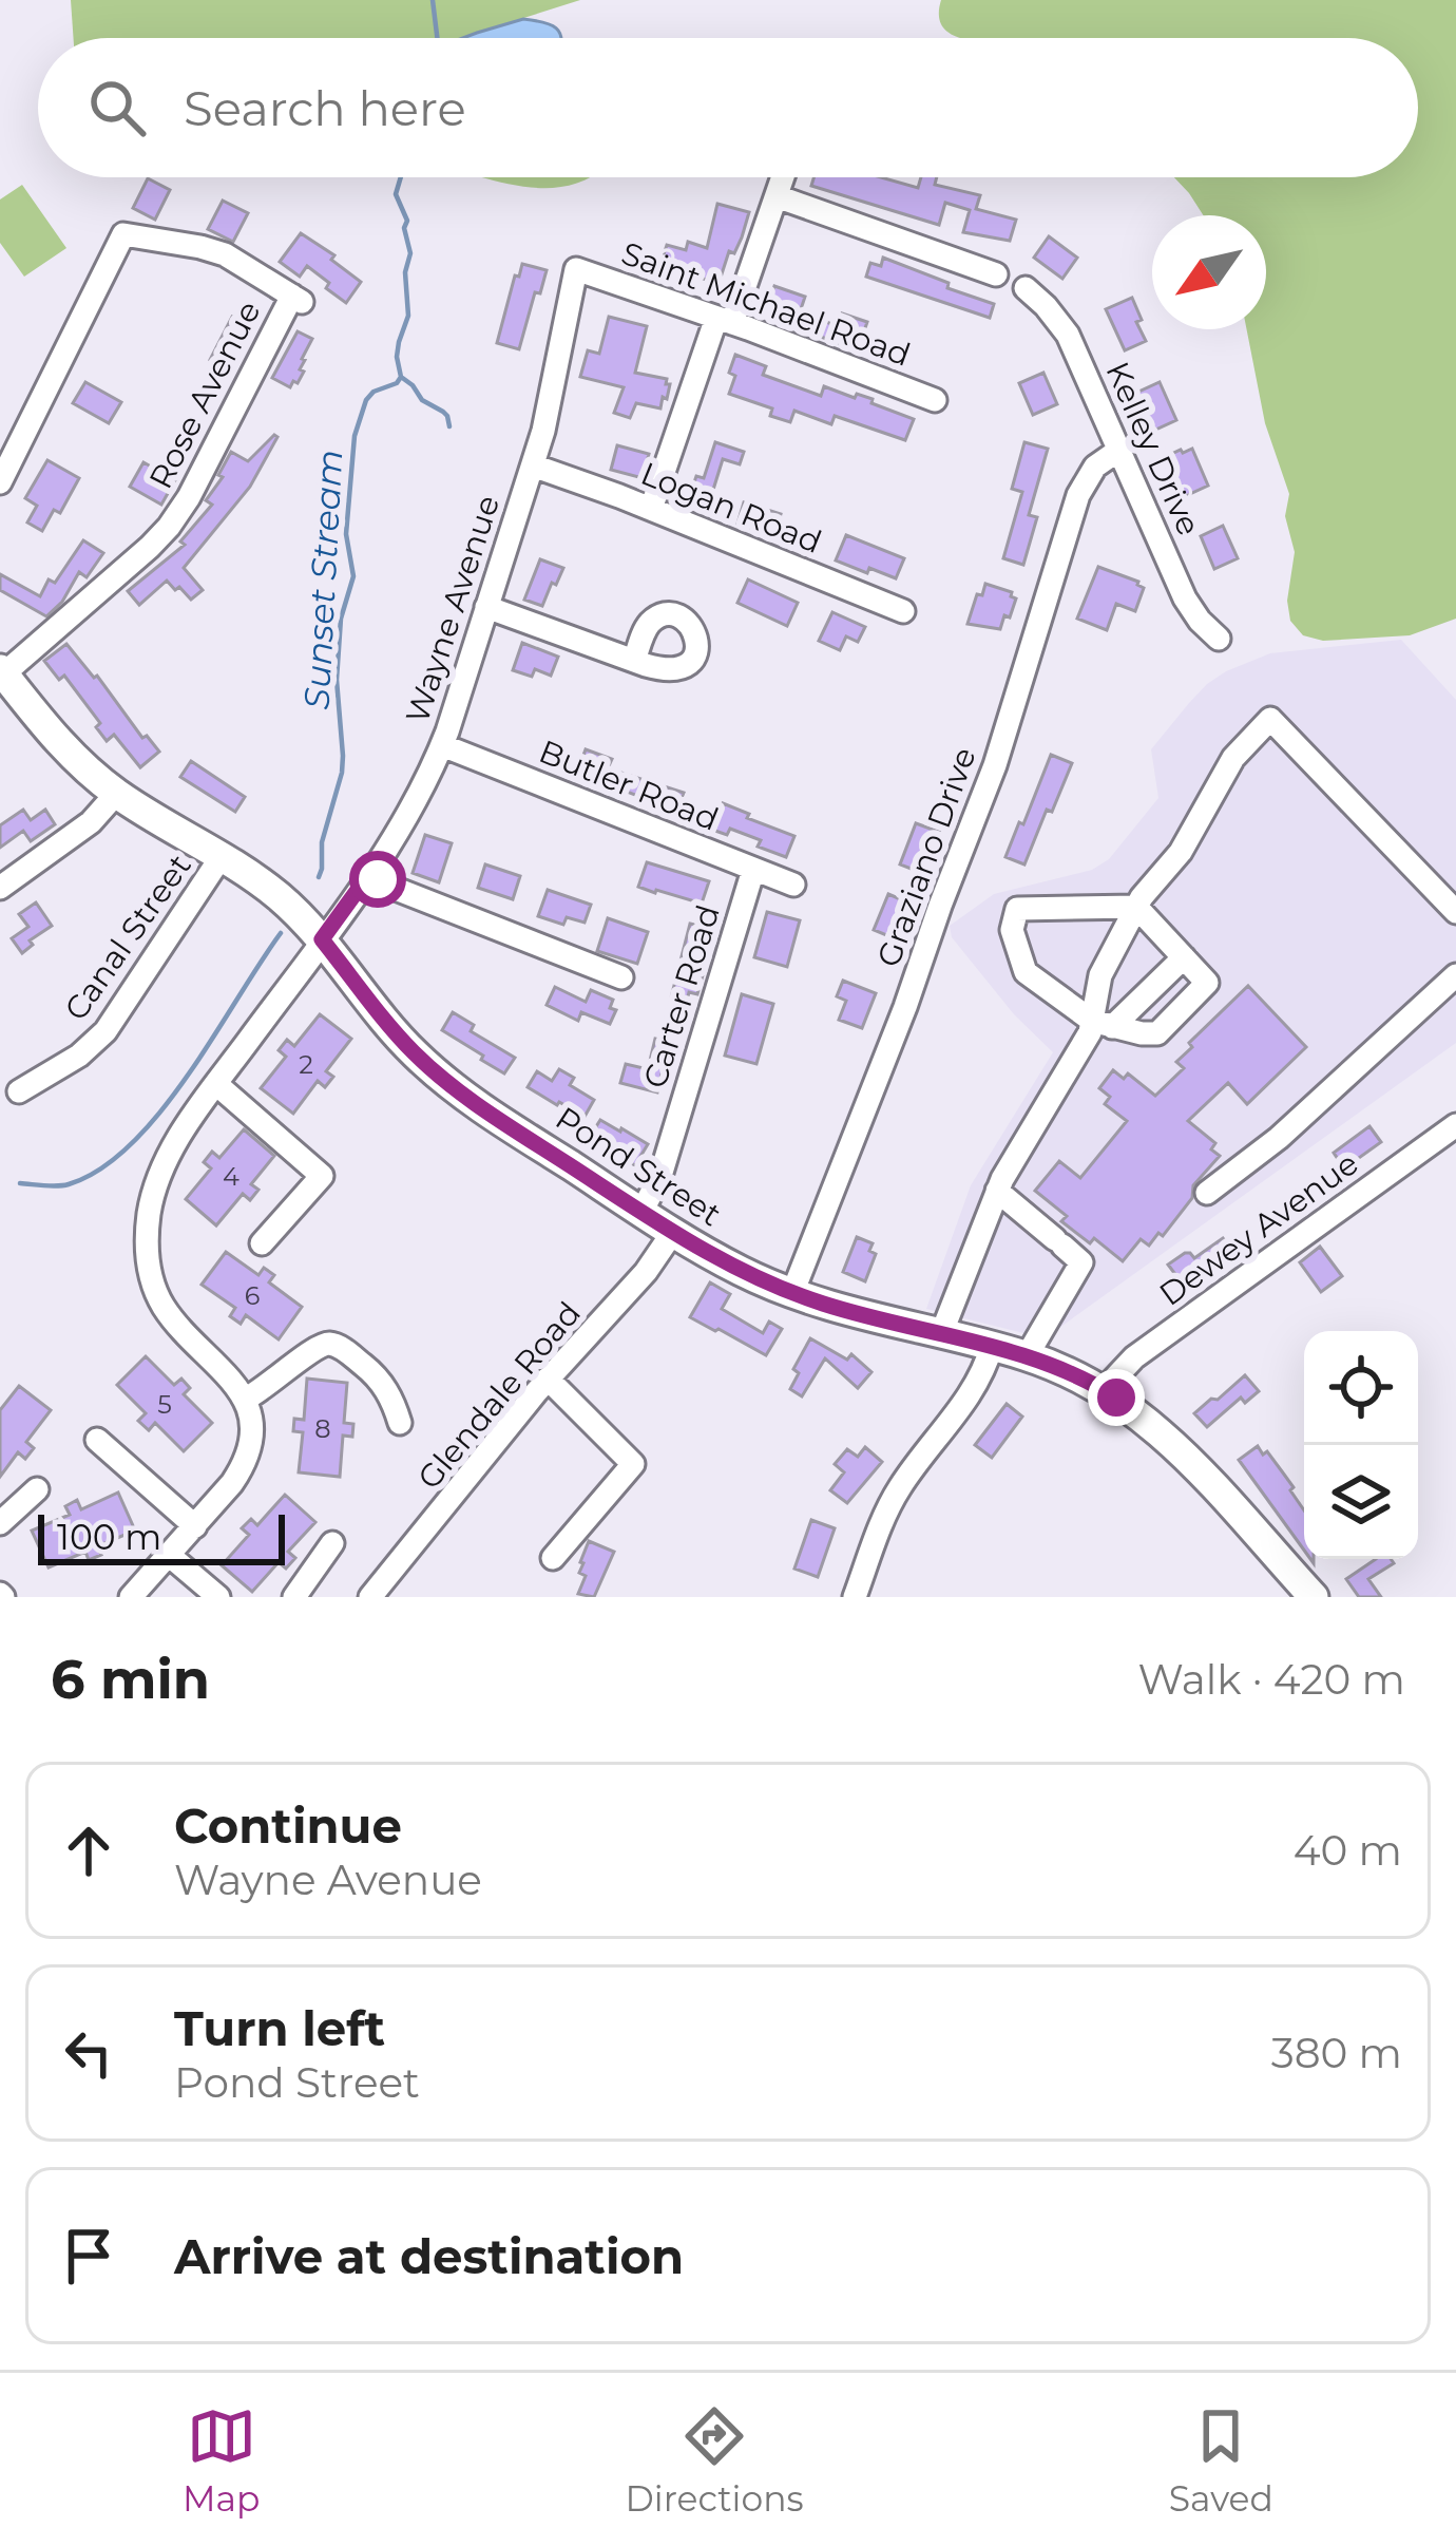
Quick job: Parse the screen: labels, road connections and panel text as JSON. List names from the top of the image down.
{
  "streets": {
    "main road": ["Pond Street"],
    "street": [
      "Saint Michael Road",
      "Rose Avenue",
      "Kelley Drive",
      "Logan Road",
      "Wayne Avenue",
      "Butler Road",
      "Graziano Drive",
      "Canal Street",
      "Carter Road",
      "Dewey Avenue",
      "Glendale Road"
    ]
  },
  "crossings": [
    ["Saint Michael Road", "Wayne Avenue"],
    ["Rose Avenue", "Pond Street"],
    ["Kelley Drive", "Graziano Drive"],
    ["Logan Road", "Wayne Avenue"],
    ["Wayne Avenue", "Butler Road"],
    ["Wayne Avenue", "Pond Street"],
    ["Butler Road", "Carter Road"],
    ["Graziano Drive", "Pond Street"],
    ["Canal Street", "Pond Street"],
    ["Carter Road", "Pond Street"],
    ["Pond Street", "Dewey Avenue"],
    ["Pond Street", "Glendale Road"]
  ],
  "water": ["Sunset Stream"],
  "house_numbers": [
    "2",
    "4",
    "6",
    "5",
    "8"
  ],
  "scale_bar": "100 m",
  "north": "bottom left",
  "page": {
    "search": "Search here",
    "scale": "100 m",
    "heading": ["6 min", "Walk · 420 m"],
    "list": [
      ["Continue", "Wayne Avenue", "40 m"],
      ["Turn left", "Pond Street", "380 m"],
      "Arrive at destination"
    ],
    "nav": ["Map", "Directions", "Saved"]
  }
}
